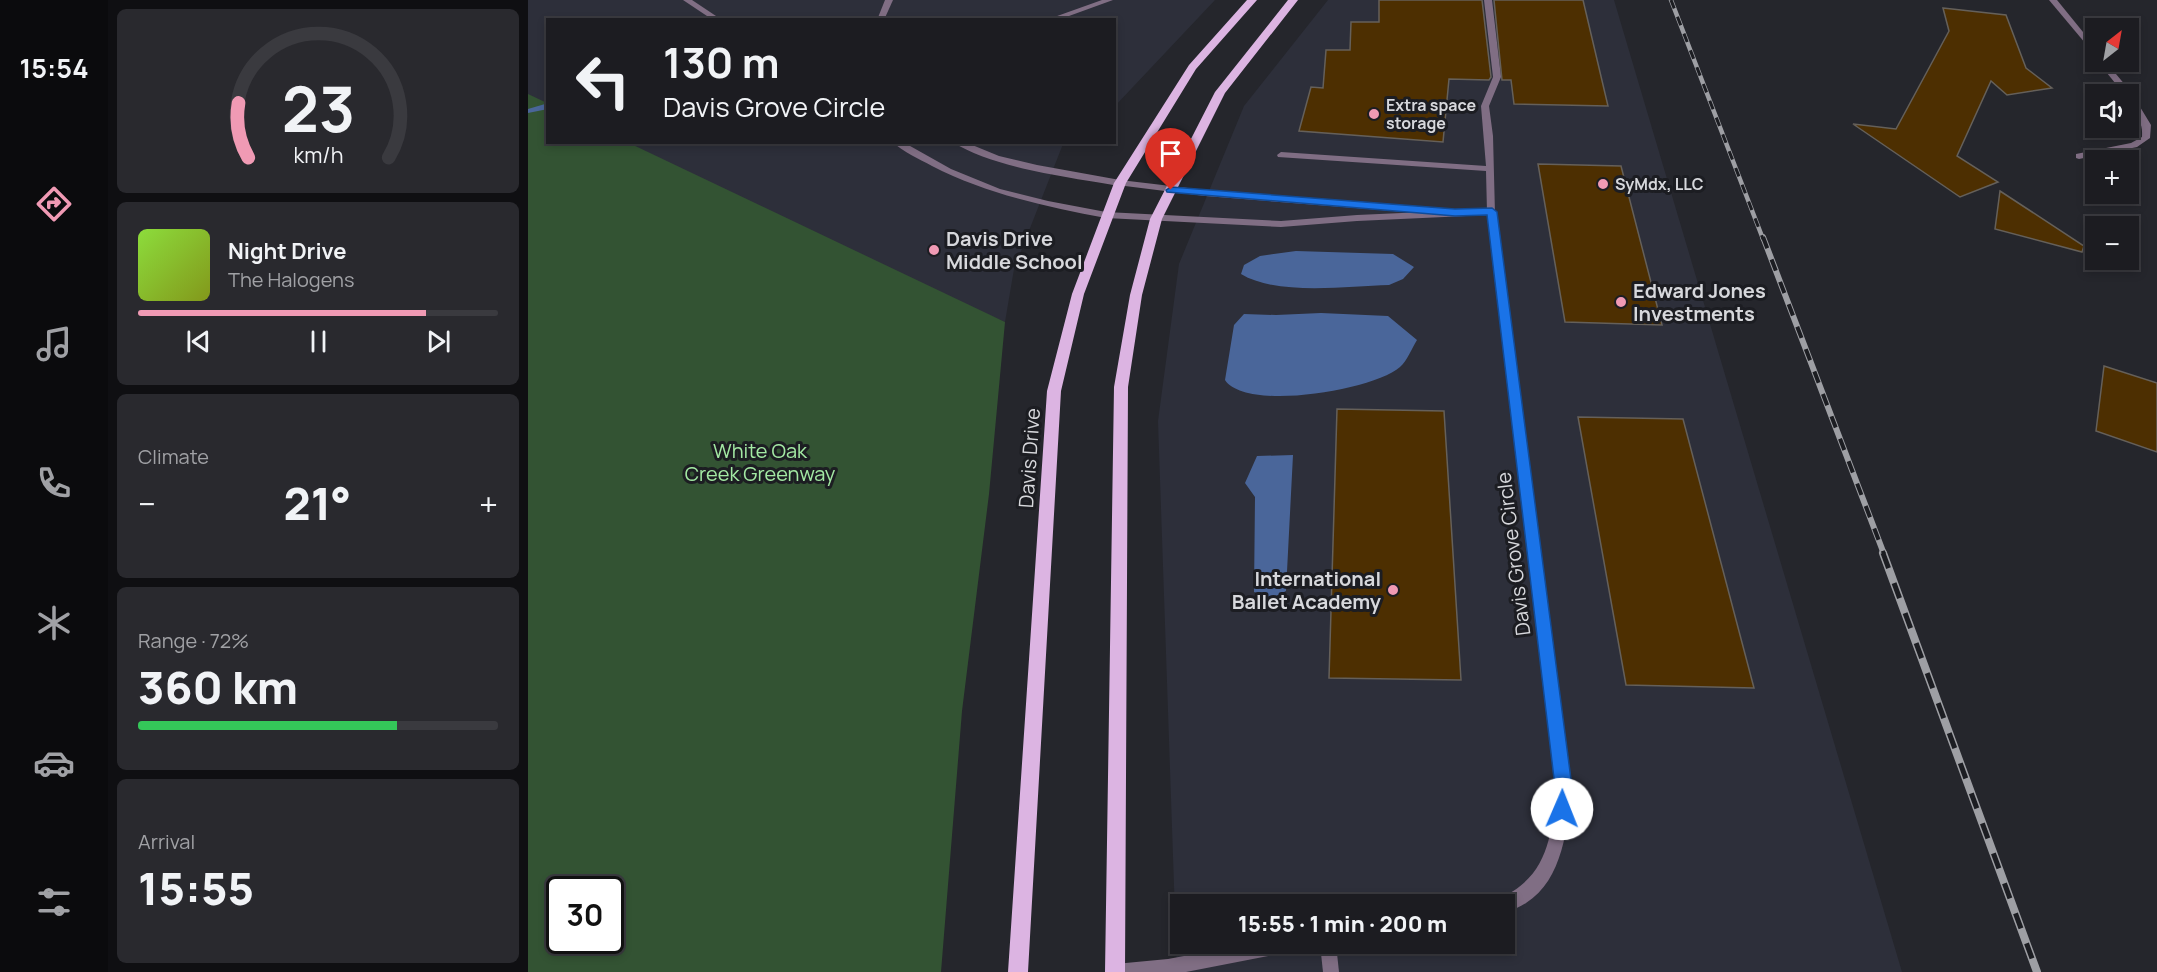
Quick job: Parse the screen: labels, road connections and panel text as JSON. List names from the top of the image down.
{
  "streets": {
    "main road": ["Davis Drive"],
    "street": ["Davis Grove Circle"]
  },
  "parks": ["White Oak Creek Greenway"],
  "places": [
    "Extra space storage",
    "SyMdx, LLC",
    "Davis Drive Middle School",
    "Edward Jones Investments",
    "International Ballet Academy"
  ],
  "north": "top right",
  "page": {
    "tabs": "15:54",
    "map_buttons": ["+", "−"],
    "turn": ["130 m", "Davis Grove Circle"],
    "song": ["Night Drive", "The Halogens"],
    "tile": [
      "Climate",
      ["Range · 72%", "360 km"],
      ["Arrival", "15:55"]
    ],
    "heat": ["−", "21°", "+"],
    "limit": "30",
    "trip": "15:55 · 1 min · 200 m",
    "gauge": ["23", "km/h"]
  }
}
